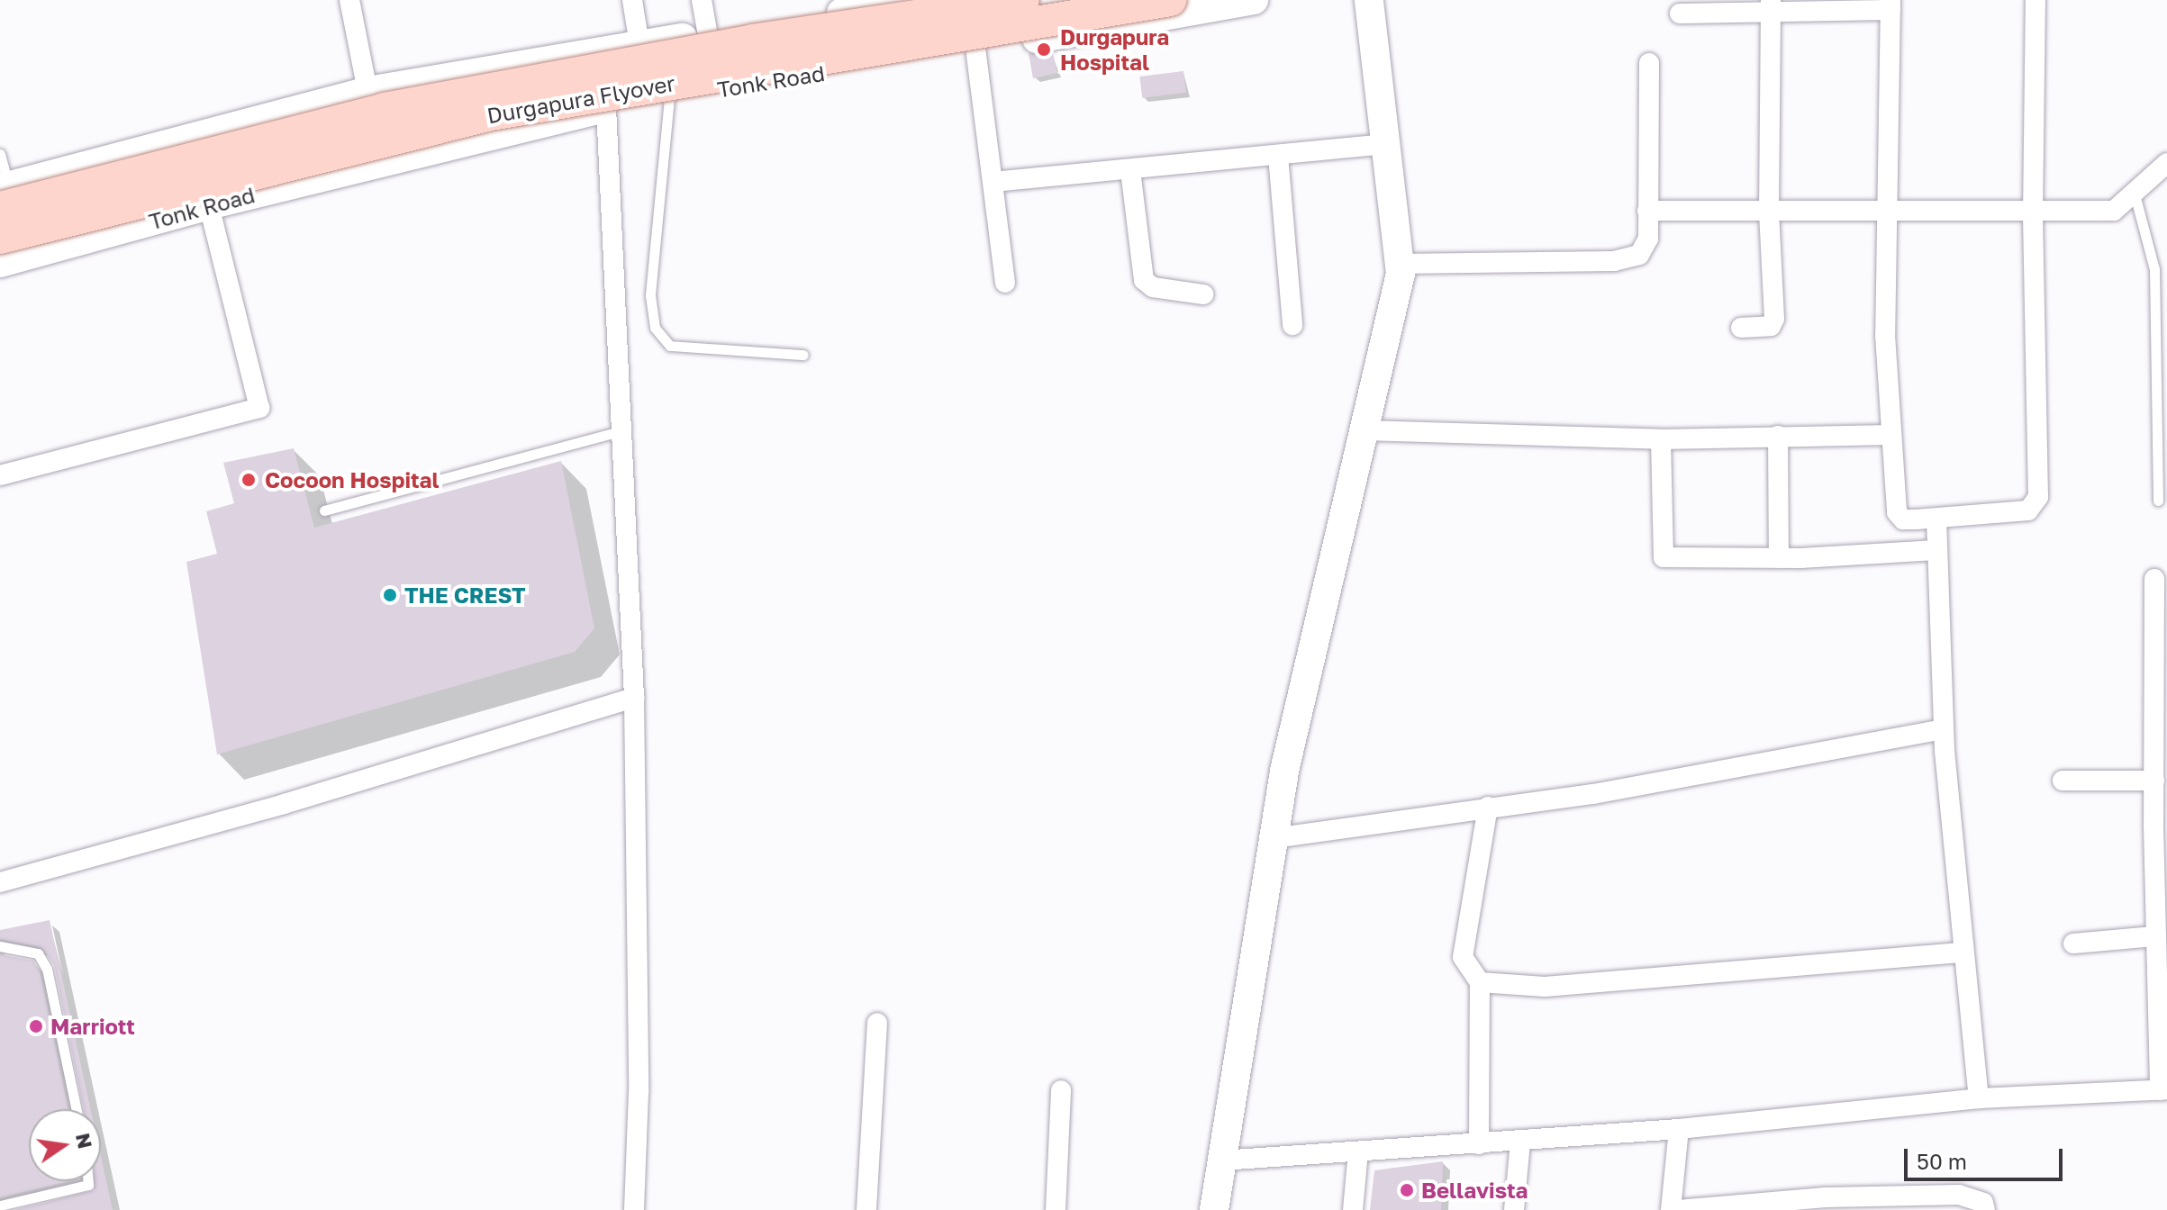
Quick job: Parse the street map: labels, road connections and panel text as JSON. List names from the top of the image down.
{
  "streets": {
    "main road": ["Durgapura Flyover"],
    "street": ["Tonk Road"]
  },
  "places": [
    "Durgapura Hospital",
    "Cocoon Hospital",
    "THE CREST",
    "Marriott",
    "Bellavista"
  ],
  "scale_bar": "50 m",
  "north": "right"
}
